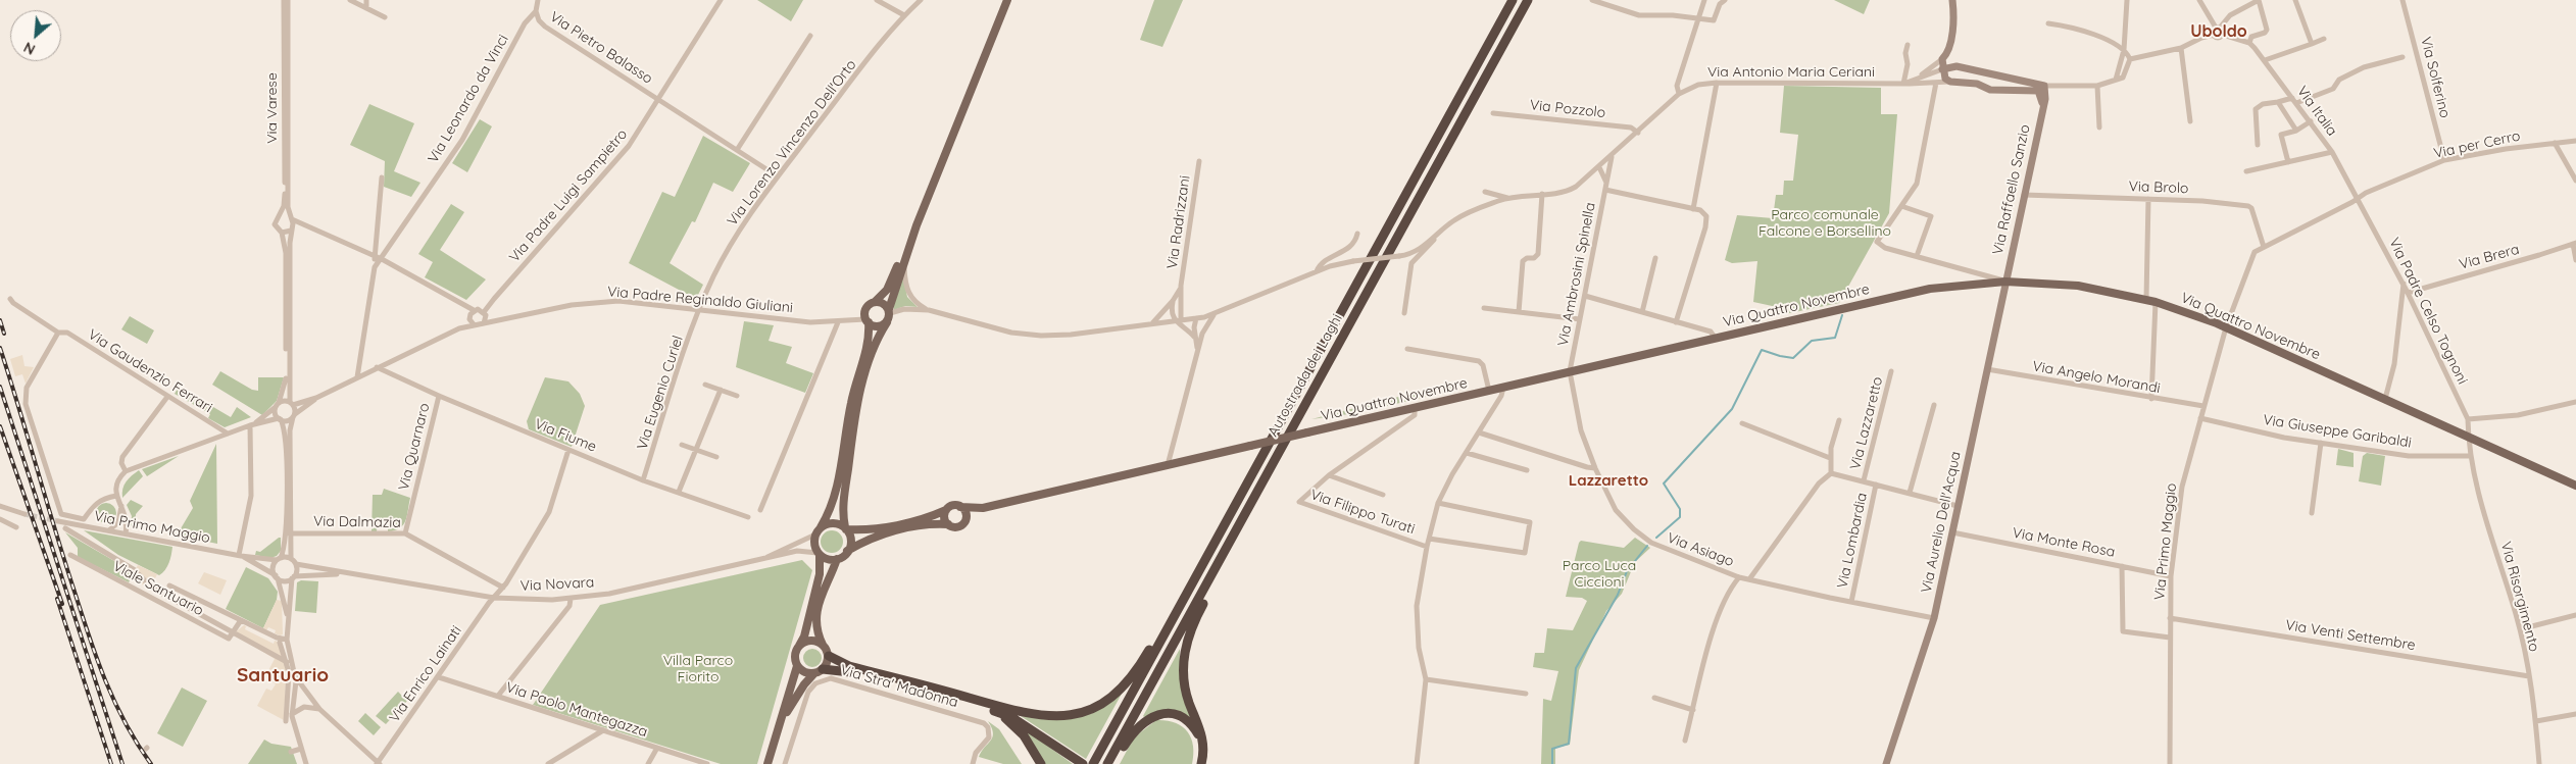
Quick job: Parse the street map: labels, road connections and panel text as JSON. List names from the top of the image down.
{
  "streets": {
    "highway": ["Autostrada dei Laghi"],
    "main road": ["Via Quattro Novembre"],
    "street": [
      "Via Pietro Balasso",
      "Via Antonio Maria Ceriani",
      "Via Solferino",
      "Via Leonardo da Vinci",
      "Via Varese",
      "Via Pozzolo",
      "Via Italia",
      "Via Lorenzo Vincenzo Dell'Orto",
      "Via per Cerro",
      "Via Brolo",
      "Via Raffaello Sanzio",
      "Via Padre Luigi Sampietro",
      "Via Radrizzani",
      "Via Brera",
      "Via Ambrosini Spinella",
      "Via Padre Reginaldo Giuliani",
      "Via Padre Celso Tognoni",
      "Via Gaudenzio Ferrari",
      "Via Angelo Morandi",
      "Via Eugenio Curiel",
      "Via Lazzaretto",
      "Via Giuseppe Garibaldi",
      "Via Fiume",
      "Via Quarnaro",
      "Via Filippo Turati",
      "Via Dalmazia",
      "Via Aurelio Dell'Acqua",
      "Via Primo Maggio",
      "Via Lombardia",
      "Via Monte Rosa",
      "Via Asiago",
      "Via Novara",
      "Viale Santuario",
      "Via Risorgimento",
      "Via Venti Settembre",
      "Via Enrico Lainati",
      "Via Stra' Madonna",
      "Via Paolo Mantegazza"
    ]
  },
  "crossings": [
    ["Via Pietro Balasso", "Via Leonardo da Vinci"],
    ["Via Pietro Balasso", "Via Lorenzo Vincenzo Dell'Orto"],
    ["Via Pietro Balasso", "Via Padre Luigi Sampietro"],
    ["Via Antonio Maria Ceriani", "Via Pozzolo"],
    ["Via Antonio Maria Ceriani", "Via Radrizzani"],
    ["Via Antonio Maria Ceriani", "Via Ambrosini Spinella"],
    ["Via Solferino", "Via per Cerro"],
    ["Via Italia", "Via per Cerro"],
    ["Via Italia", "Via Padre Celso Tognoni"],
    ["Via Lorenzo Vincenzo Dell'Orto", "Via Padre Reginaldo Giuliani"],
    ["Via Lorenzo Vincenzo Dell'Orto", "Via Eugenio Curiel"],
    ["Via per Cerro", "Via Brolo"],
    ["Via per Cerro", "Via Padre Celso Tognoni"],
    ["Via per Cerro", "Via Primo Maggio"],
    ["Via Brolo", "Via Raffaello Sanzio"],
    ["Via Brolo", "Via Primo Maggio"],
    ["Via Raffaello Sanzio", "Via Quattro Novembre"],
    ["Via Raffaello Sanzio", "Via Aurelio Dell'Acqua"],
    ["Via Padre Luigi Sampietro", "Via Padre Reginaldo Giuliani"],
    ["Via Brera", "Via Padre Celso Tognoni"],
    ["Via Ambrosini Spinella", "Via Quattro Novembre"],
    ["Via Ambrosini Spinella", "Via Asiago"],
    ["Via Padre Reginaldo Giuliani", "Via Eugenio Curiel"],
    ["Via Padre Reginaldo Giuliani", "Via Fiume"],
    ["Via Quattro Novembre", "Via Padre Celso Tognoni"],
    ["Via Quattro Novembre", "Via Filippo Turati"],
    ["Via Quattro Novembre", "Via Aurelio Dell'Acqua"],
    ["Via Quattro Novembre", "Via Primo Maggio"],
    ["Via Quattro Novembre", "Via Asiago"],
    ["Via Quattro Novembre", "Via Risorgimento"],
    ["Via Padre Celso Tognoni", "Via Risorgimento"],
    ["Via Angelo Morandi", "Via Aurelio Dell'Acqua"],
    ["Via Angelo Morandi", "Via Primo Maggio"],
    ["Via Eugenio Curiel", "Via Fiume"],
    ["Via Lazzaretto", "Via Aurelio Dell'Acqua"],
    ["Via Lazzaretto", "Via Lombardia"],
    ["Via Lazzaretto", "Via Asiago"],
    ["Via Giuseppe Garibaldi", "Via Primo Maggio"],
    ["Via Giuseppe Garibaldi", "Via Risorgimento"],
    ["Via Fiume", "Via Quarnaro"],
    ["Via Fiume", "Via Enrico Lainati"],
    ["Via Quarnaro", "Via Dalmazia"],
    ["Via Dalmazia", "Via Enrico Lainati"],
    ["Via Aurelio Dell'Acqua", "Via Monte Rosa"],
    ["Via Aurelio Dell'Acqua", "Via Asiago"],
    ["Via Primo Maggio", "Via Monte Rosa"],
    ["Via Primo Maggio", "Via Novara"],
    ["Via Primo Maggio", "Via Venti Settembre"],
    ["Via Lombardia", "Via Asiago"],
    ["Via Novara", "Via Enrico Lainati"],
    ["Via Risorgimento", "Via Venti Settembre"],
    ["Via Enrico Lainati", "Via Paolo Mantegazza"]
  ],
  "districts": ["Uboldo", "Lazzaretto", "Santuario"],
  "parks": ["Parco comunale Falcone e Borsellino", "Parco Luca Ciccioni", "Villa Parco Fiorito"],
  "north": "bottom left"
}
